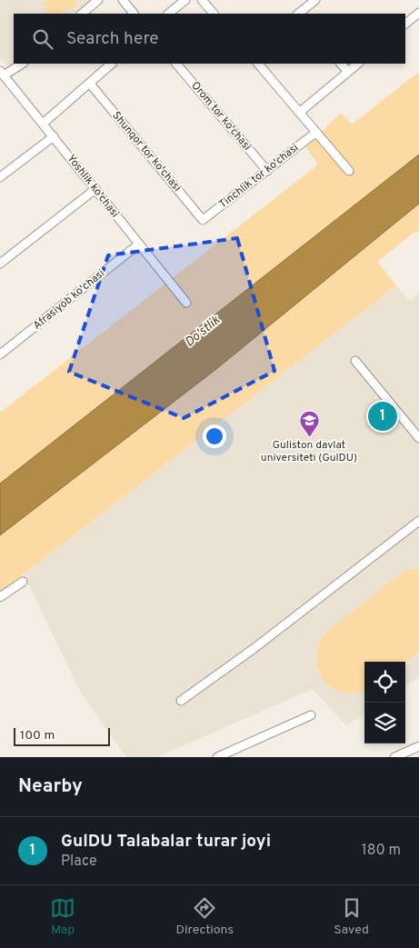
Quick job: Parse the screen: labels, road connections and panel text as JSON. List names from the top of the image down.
{
  "streets": {
    "street": [
      "Orom tor ko'chasi",
      "Shunqor tor ko'chasi",
      "Tinchlik tor ko'chasi",
      "Yoshlik ko'chasi",
      "Afrasiyob ko'chasi"
    ]
  },
  "crossings": [
    ["Orom tor ko'chasi", "Tinchlik tor ko'chasi"],
    ["Shunqor tor ko'chasi", "Tinchlik tor ko'chasi"],
    ["Yoshlik ko'chasi", "Afrasiyob ko'chasi"]
  ],
  "water": ["Do'stlik"],
  "places": {
    "school or university": ["Guliston davlat universiteti (GulDU)"]
  },
  "scale_bar": "100 m",
  "page": {
    "search": "Search here",
    "pins": "1",
    "scale": "100 m",
    "heading": "Nearby",
    "list": [
      {
        "mark": "1",
        "name": "GulDU Talabalar turar joyi",
        "note": "Place",
        "value": "180 m"
      }
    ],
    "nav": ["Map", "Directions", "Saved"]
  }
}
